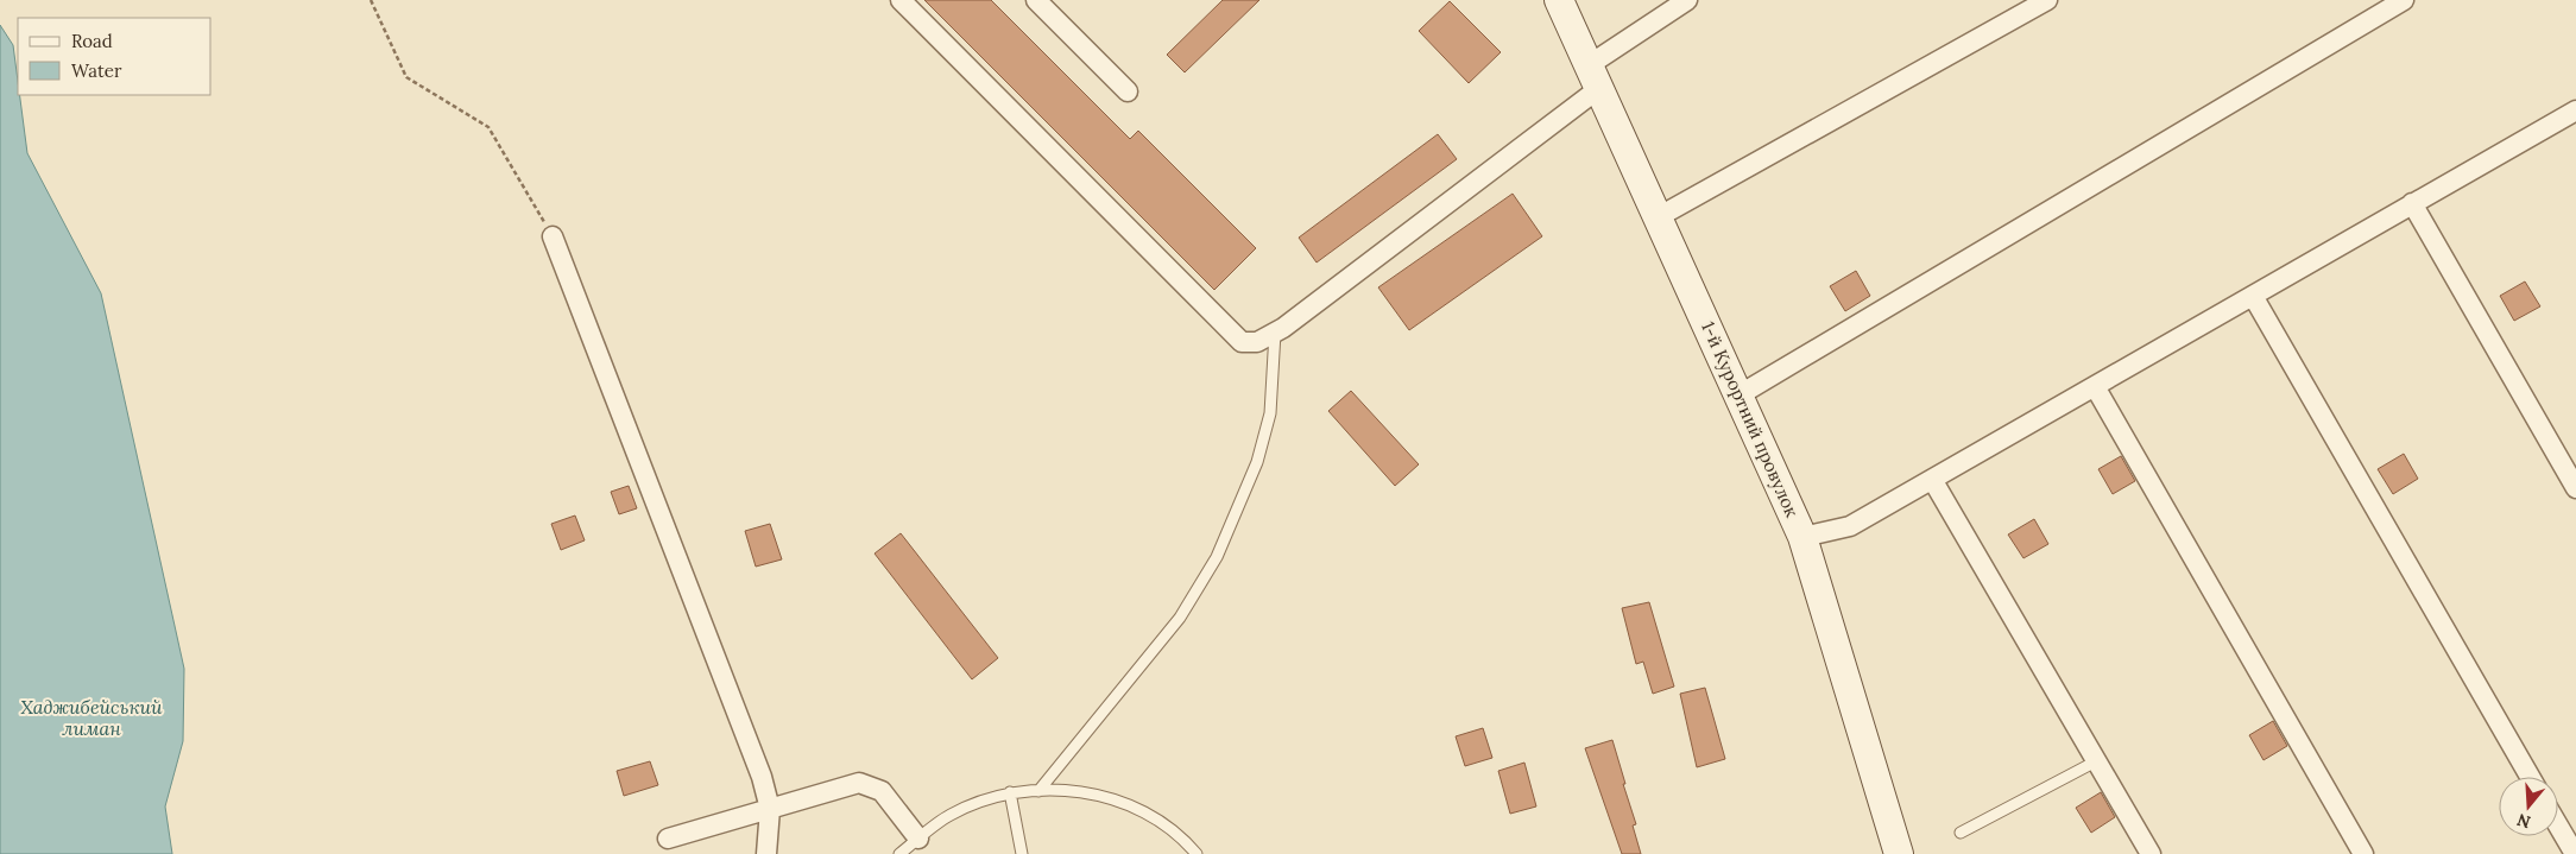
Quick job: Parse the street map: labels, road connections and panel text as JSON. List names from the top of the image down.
{
  "streets": {
    "street": ["1-й Курортний провулок"]
  },
  "water": ["Хаджибейський лиман"],
  "legend": ["Road", "Water"],
  "north": "bottom"
}
